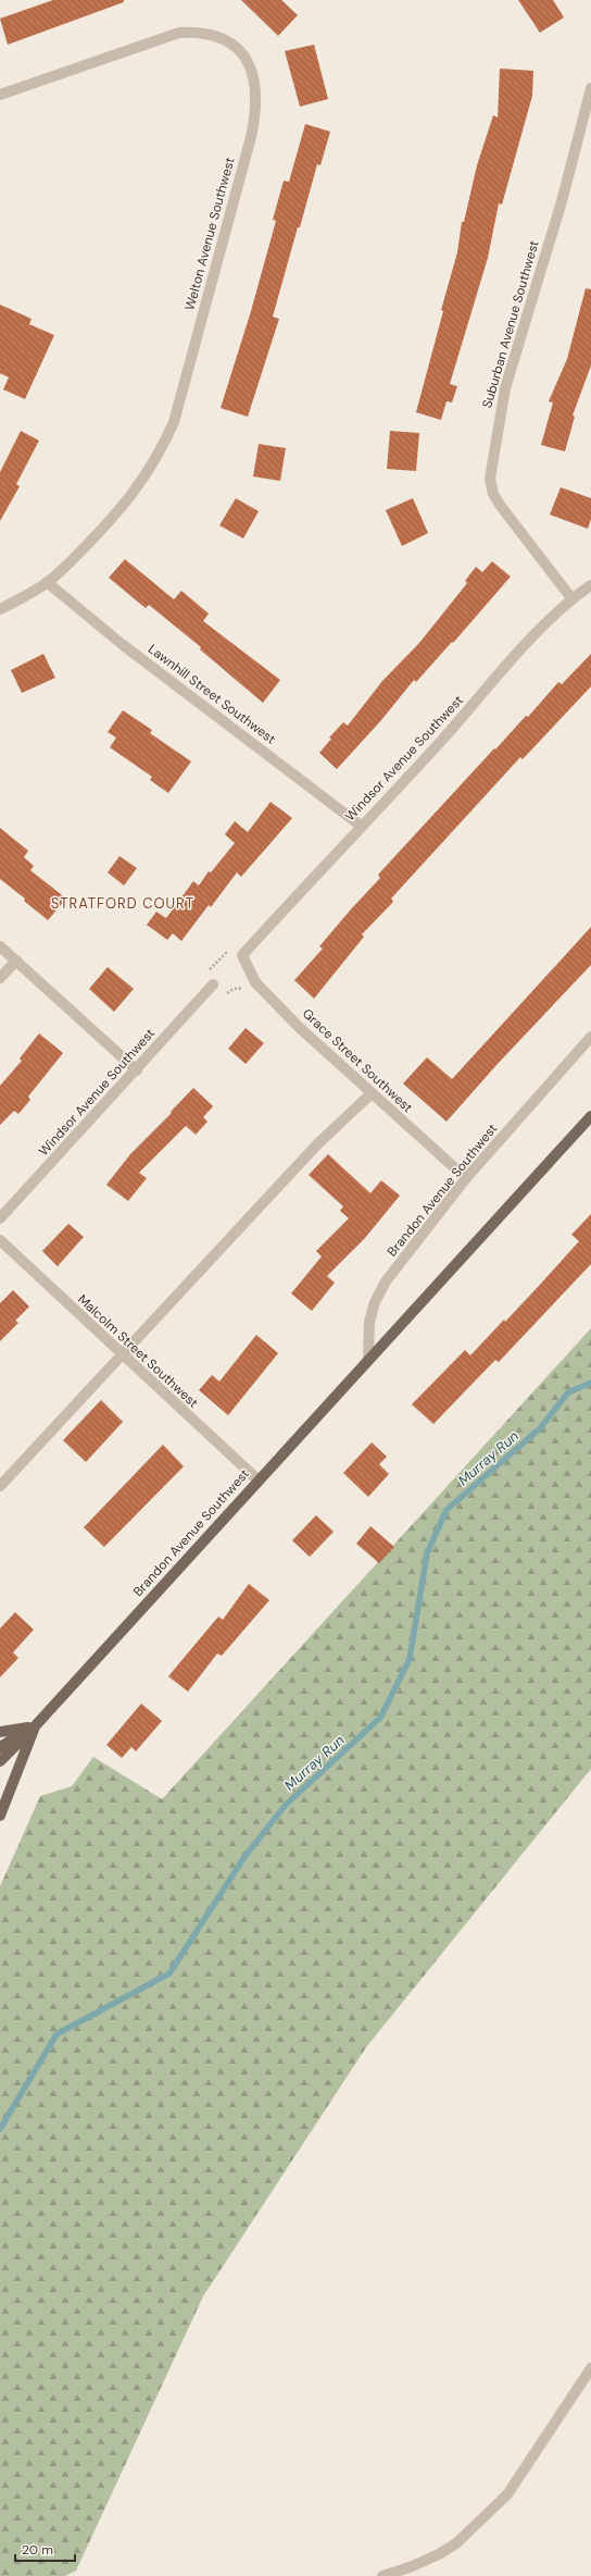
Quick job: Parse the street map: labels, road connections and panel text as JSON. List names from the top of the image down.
{
  "streets": {
    "main road": ["Brandon Avenue Southwest"],
    "street": [
      "Welton Avenue Southwest",
      "Suburban Avenue Southwest",
      "Lawnhill Street Southwest",
      "Windsor Avenue Southwest",
      "Grace Street Southwest",
      "Malcolm Street Southwest"
    ]
  },
  "crossings": [
    ["Welton Avenue Southwest", "Lawnhill Street Southwest"],
    ["Suburban Avenue Southwest", "Windsor Avenue Southwest"],
    ["Lawnhill Street Southwest", "Windsor Avenue Southwest"],
    ["Windsor Avenue Southwest", "Grace Street Southwest"],
    ["Grace Street Southwest", "Brandon Avenue Southwest"],
    ["Brandon Avenue Southwest", "Malcolm Street Southwest"]
  ],
  "districts": ["STRATFORD COURT"],
  "water": ["Murray Run"],
  "scale_bar": "20 m"
}
